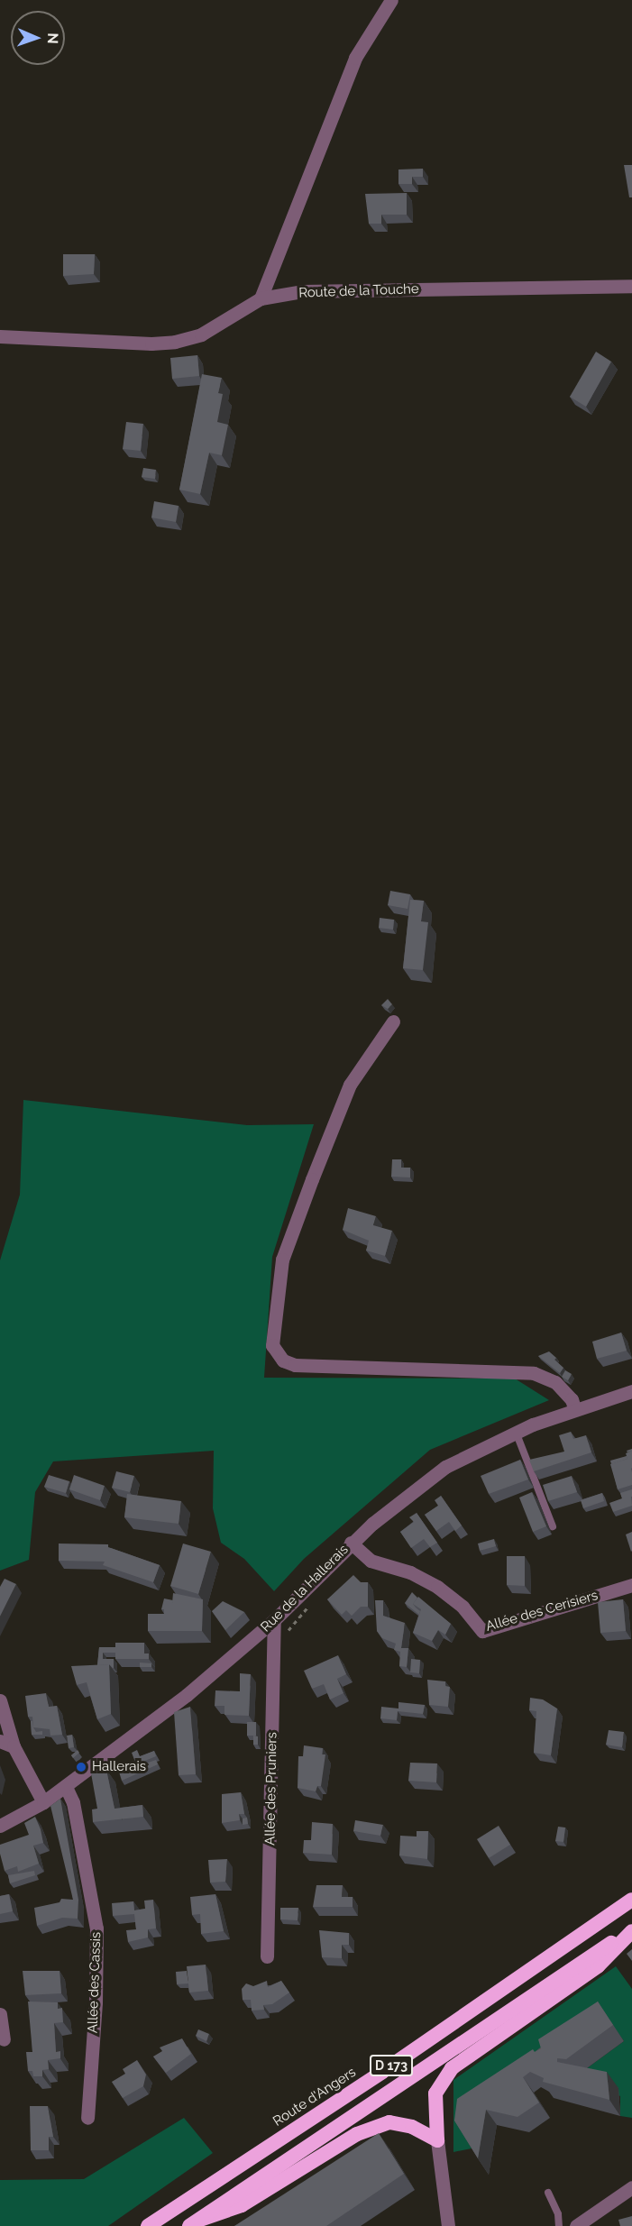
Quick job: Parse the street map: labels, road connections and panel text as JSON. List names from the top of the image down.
{
  "streets": {
    "highway": ["D 173", "Route d'Angers"],
    "street": [
      "Route de la Touche",
      "Rue de la Hallerais",
      "Allée des Cerisiers",
      "Allée des Pruniers",
      "Allée des Cassis"
    ]
  },
  "crossings": [
    ["Rue de la Hallerais", "Allée des Cerisiers"],
    ["Rue de la Hallerais", "Allée des Pruniers"],
    ["Rue de la Hallerais", "Allée des Cassis"]
  ],
  "places": ["Hallerais"],
  "north": "right"
}
